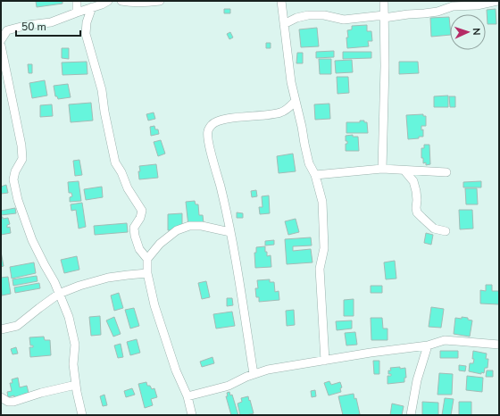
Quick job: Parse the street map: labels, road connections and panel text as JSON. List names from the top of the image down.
{
  "scale_bar": "50 m",
  "north": "right"
}
